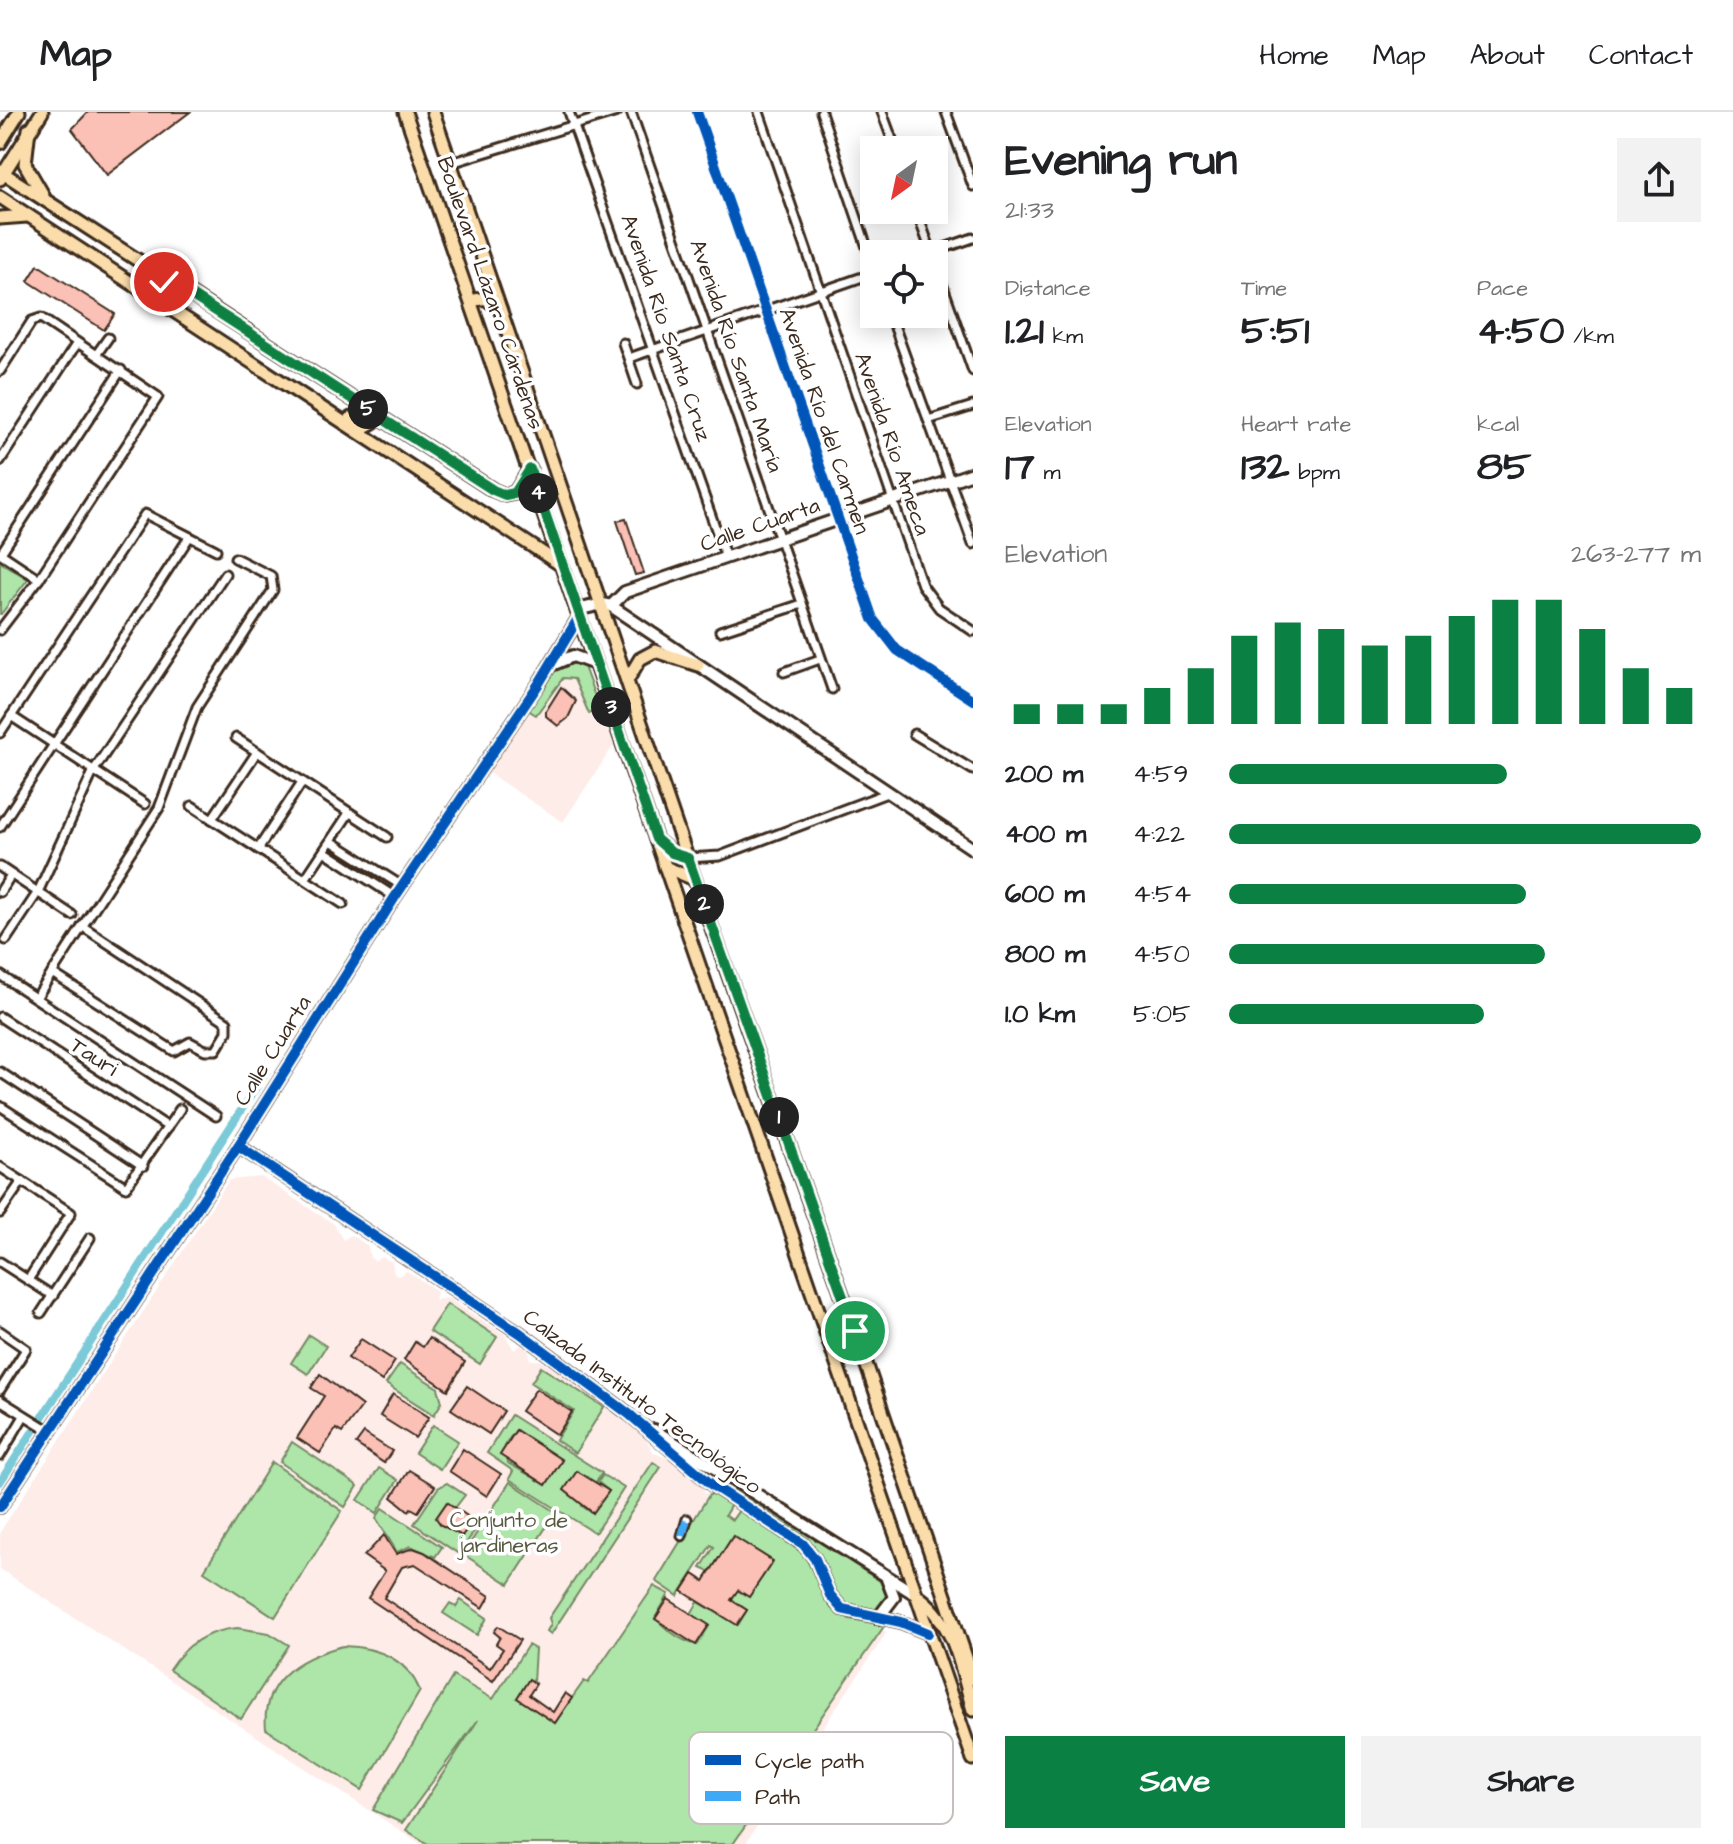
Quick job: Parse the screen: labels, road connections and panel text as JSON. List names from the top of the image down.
{
  "streets": {
    "main road": ["Boulevard Lázaro Cárdenas"],
    "street": [
      "Avenida Río Santa Cruz",
      "Avenida Río Santa María",
      "Avenida Río del Carmen",
      "Avenida Río Ameca",
      "Calle Cuarta",
      "Tauri",
      "Calzada Instituto Tecnológico"
    ]
  },
  "crossings": [
    ["Boulevard Lázaro Cárdenas", "Calle Cuarta"],
    ["Boulevard Lázaro Cárdenas", "Calzada Instituto Tecnológico"],
    ["Avenida Río Santa Cruz", "Calle Cuarta"],
    ["Avenida Río Santa María", "Calle Cuarta"],
    ["Avenida Río del Carmen", "Calle Cuarta"],
    ["Avenida Río Ameca", "Calle Cuarta"],
    ["Calle Cuarta", "Calzada Instituto Tecnológico"]
  ],
  "parks": ["Conjunto de jardineras"],
  "legend": ["Cycle path", "Path"],
  "north": "bottom left",
  "page": {
    "header": "Map",
    "nav": [
      "Home",
      "Map",
      "About",
      "Contact"
    ],
    "heading": ["Evening run", "21:33"],
    "stats": [
      ["Distance", "1.21 km"],
      ["Time", "5:51"],
      ["Pace", "4:50 /km"],
      ["Elevation", "17 m"],
      ["Heart rate", "132 bpm"],
      ["kcal", "85"]
    ],
    "pins": [
      "5",
      "4",
      "3",
      "2",
      "1"
    ],
    "chart": ["Elevation", "263–277 m"],
    "list": [
      {
        "name": "200 m",
        "note": "4:59"
      },
      {
        "name": "400 m",
        "note": "4:22"
      },
      {
        "name": "600 m",
        "note": "4:54"
      },
      {
        "name": "800 m",
        "note": "4:50"
      },
      {
        "name": "1.0 km",
        "note": "5:05"
      }
    ],
    "buttons": ["Save", "Share"]
  }
}
